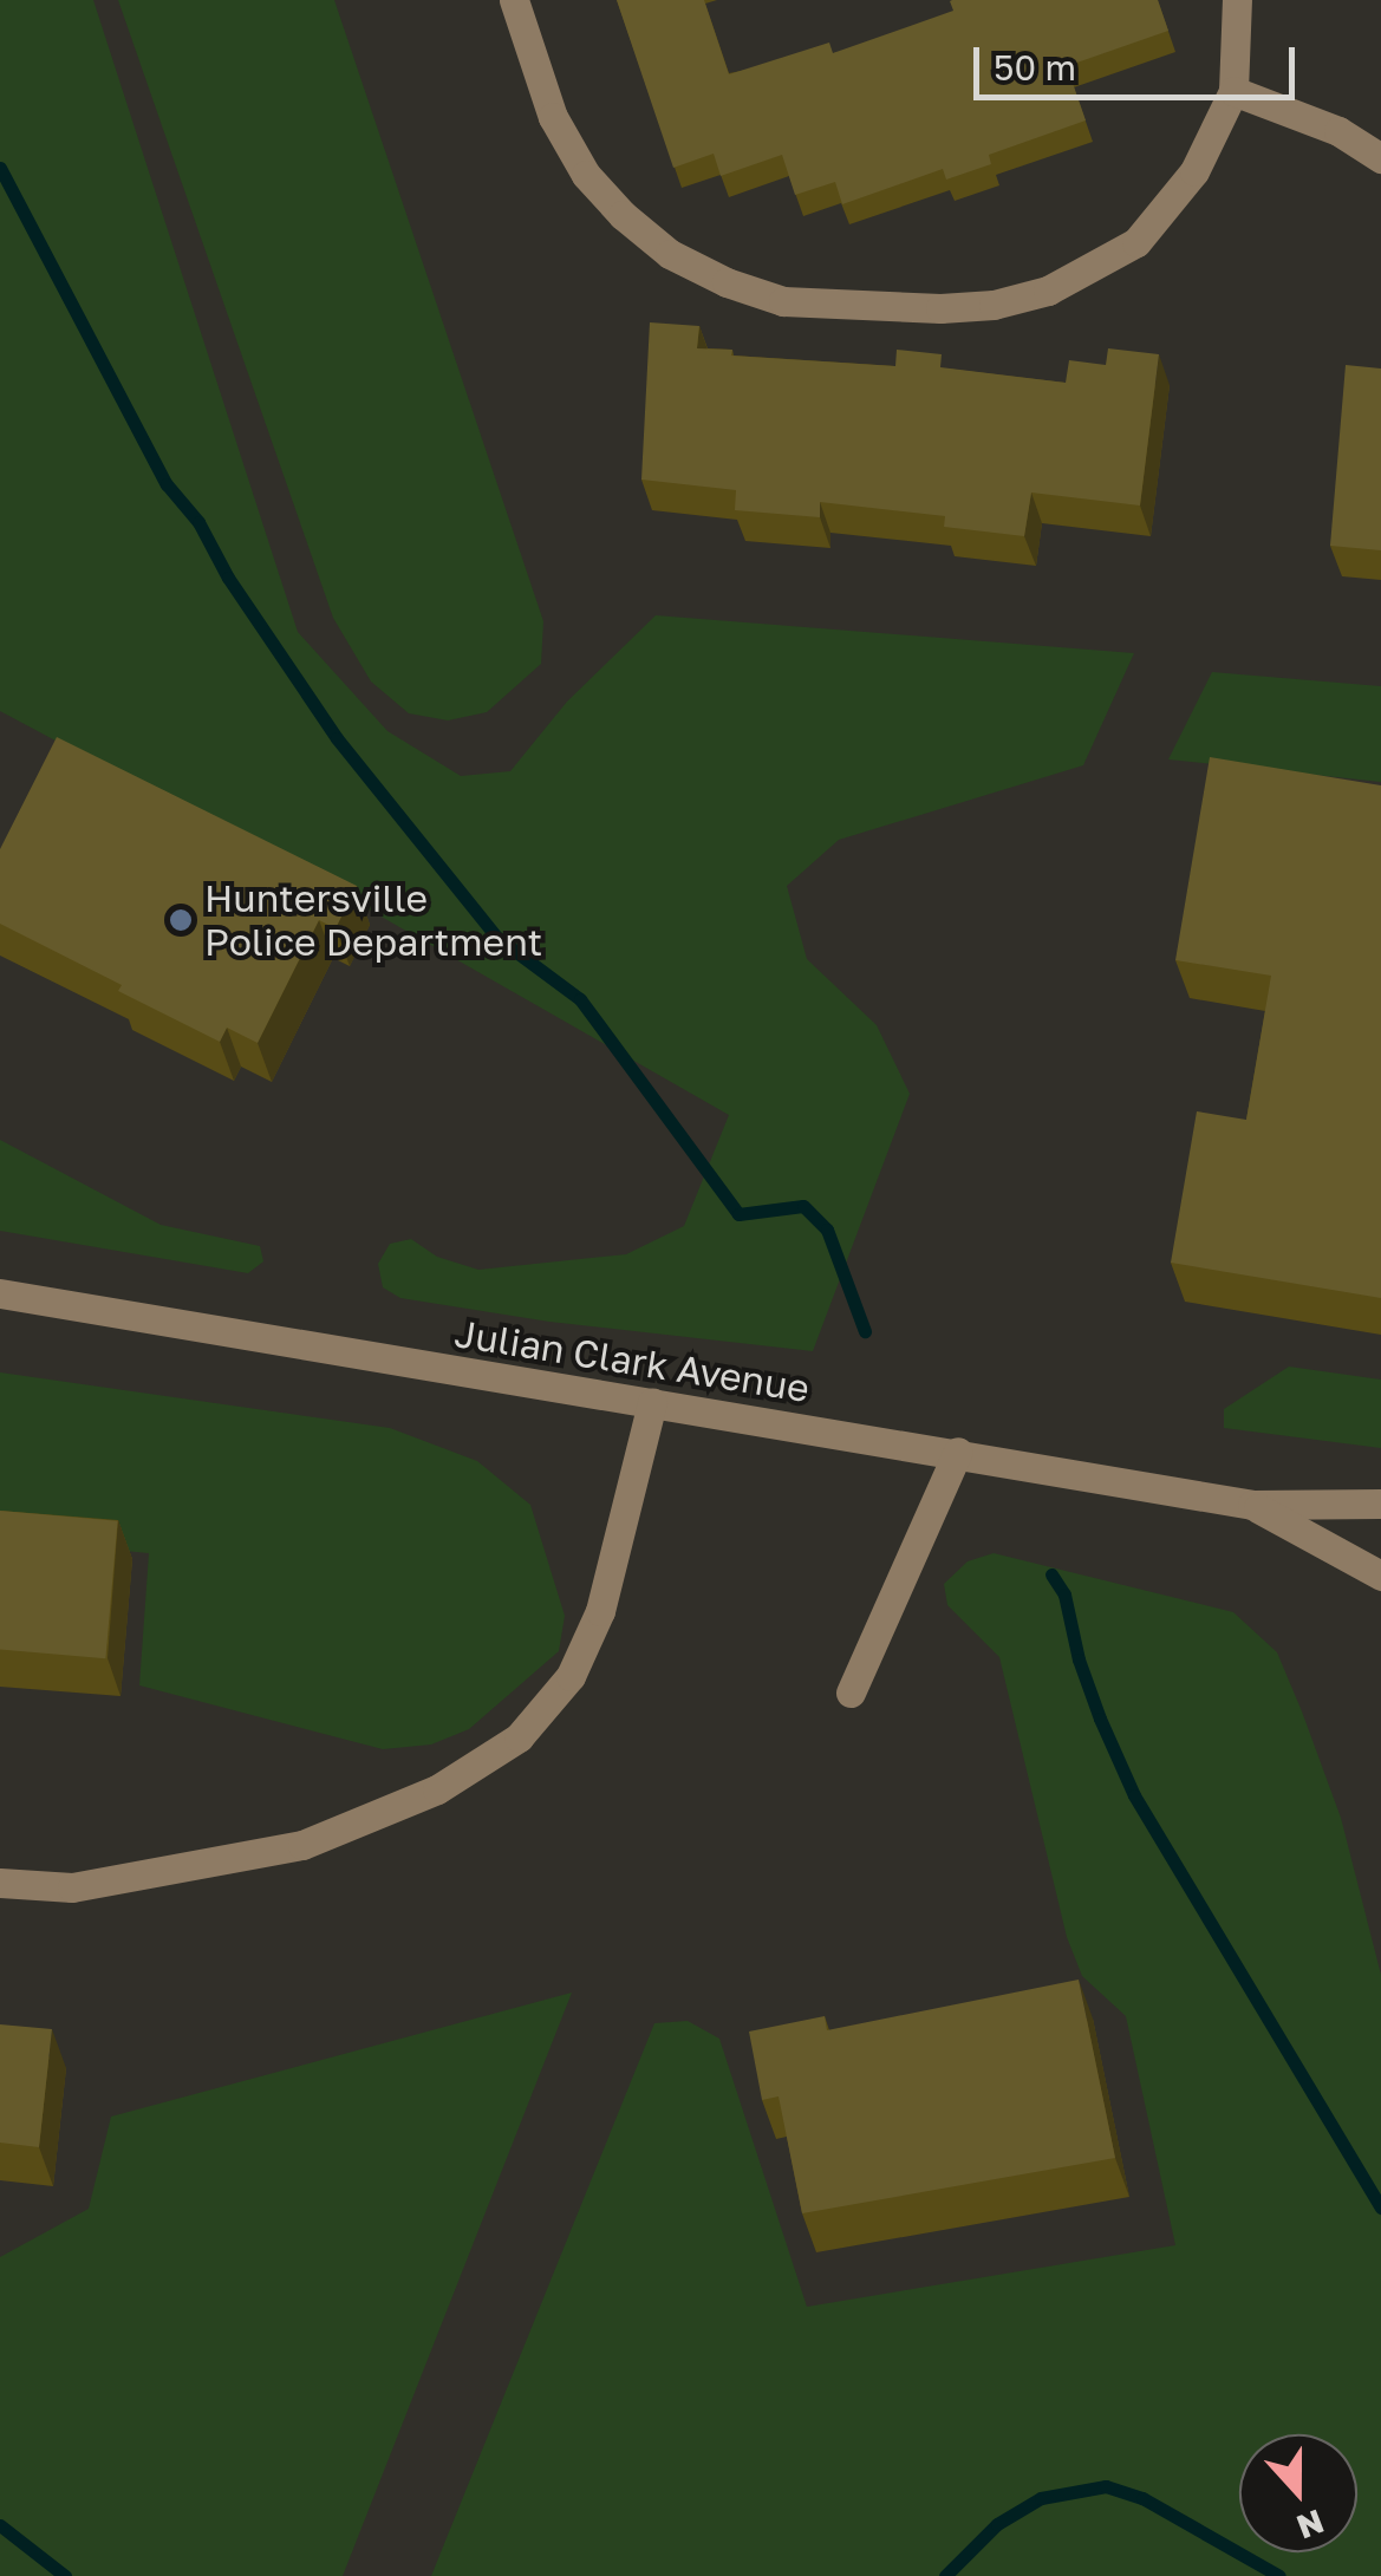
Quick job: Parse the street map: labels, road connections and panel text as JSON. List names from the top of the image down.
{
  "streets": {
    "street": ["Julian Clark Avenue"]
  },
  "places": ["Huntersville Police Department"],
  "scale_bar": "50 m",
  "north": "bottom"
}
